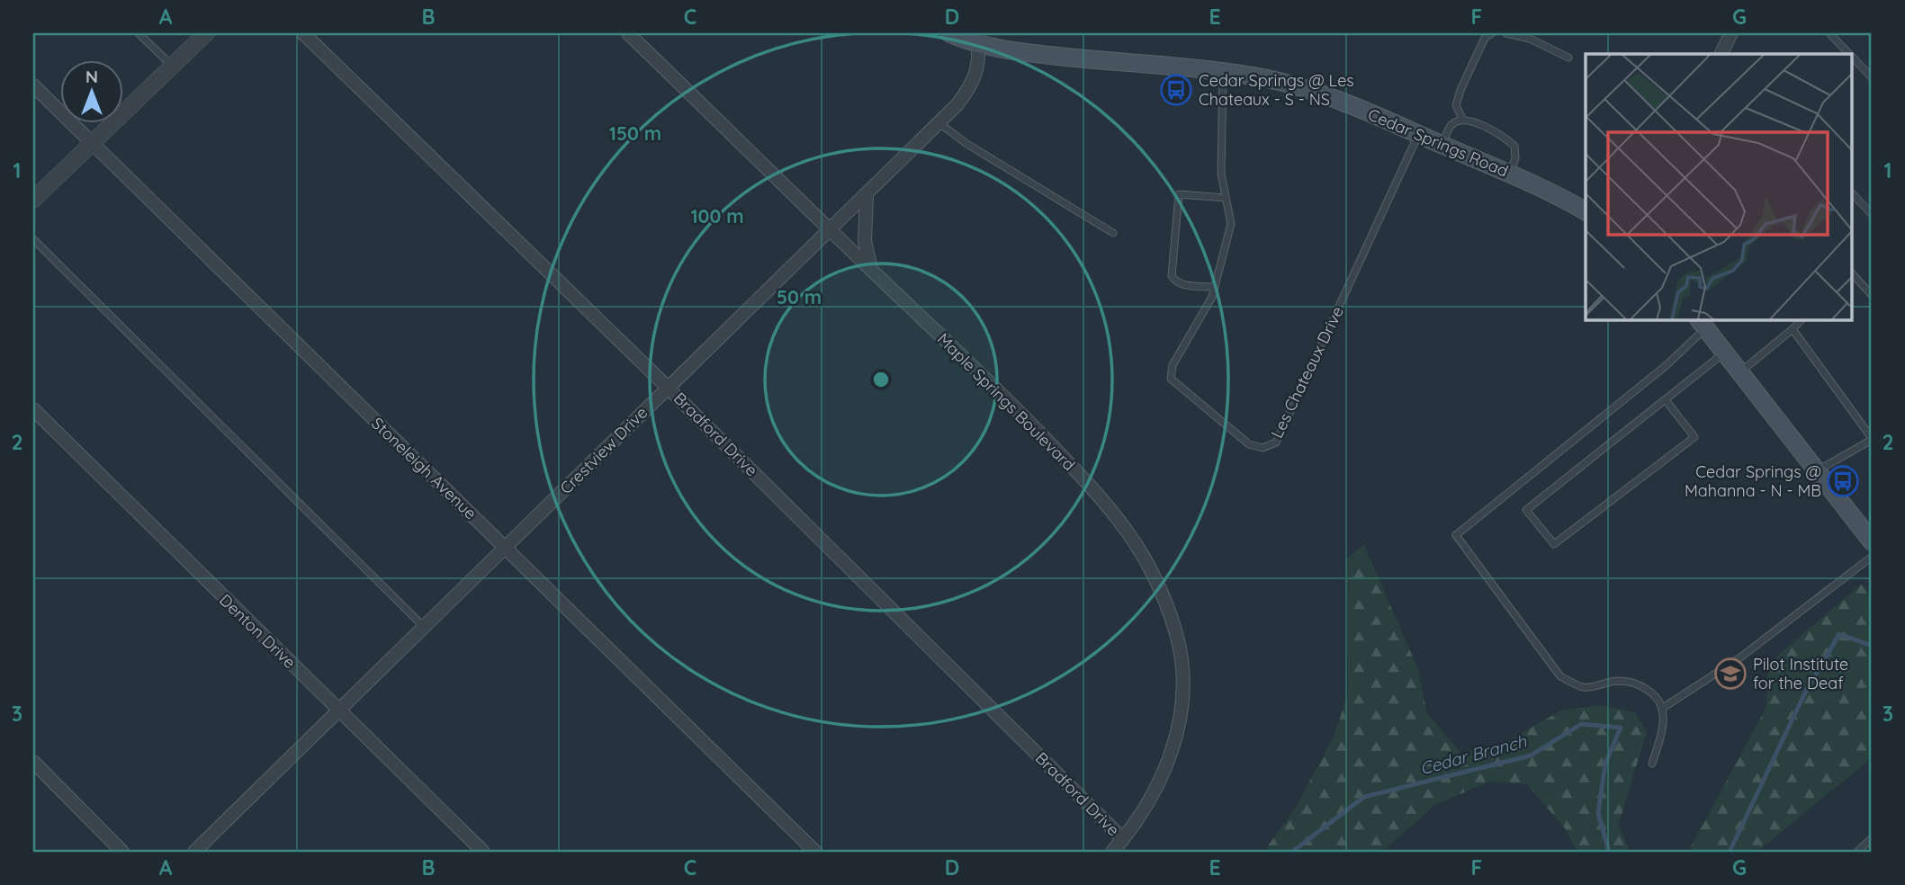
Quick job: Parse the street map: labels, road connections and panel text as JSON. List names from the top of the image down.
{
  "streets": {
    "main road": ["Cedar Springs Road"],
    "street": [
      "Maple Springs Boulevard",
      "Bradford Drive",
      "Crestview Drive",
      "Stoneleigh Avenue",
      "Denton Drive"
    ],
    "lane": ["Les Chateaux Drive"]
  },
  "crossings": [
    ["Cedar Springs Road", "Les Chateaux Drive"],
    ["Cedar Springs Road", "Crestview Drive"],
    ["Maple Springs Boulevard", "Bradford Drive"],
    ["Maple Springs Boulevard", "Crestview Drive"],
    ["Bradford Drive", "Crestview Drive"],
    ["Crestview Drive", "Stoneleigh Avenue"],
    ["Crestview Drive", "Denton Drive"]
  ],
  "water": ["Cedar Branch"],
  "places": {
    "bus stop": ["Cedar Springs @ Les Chateaux - S - NS", "Cedar Springs @ Mahanna - N - MB"],
    "school or university": ["Pilot Institute for the Deaf"]
  },
  "north": "top",
  "grid": {
    "columns": [
      "A",
      "B",
      "C",
      "D",
      "E",
      "F",
      "G"
    ],
    "rows": ["1", "2", "3"]
  },
  "rings": ["150 m", "100 m", "50 m"]
}
